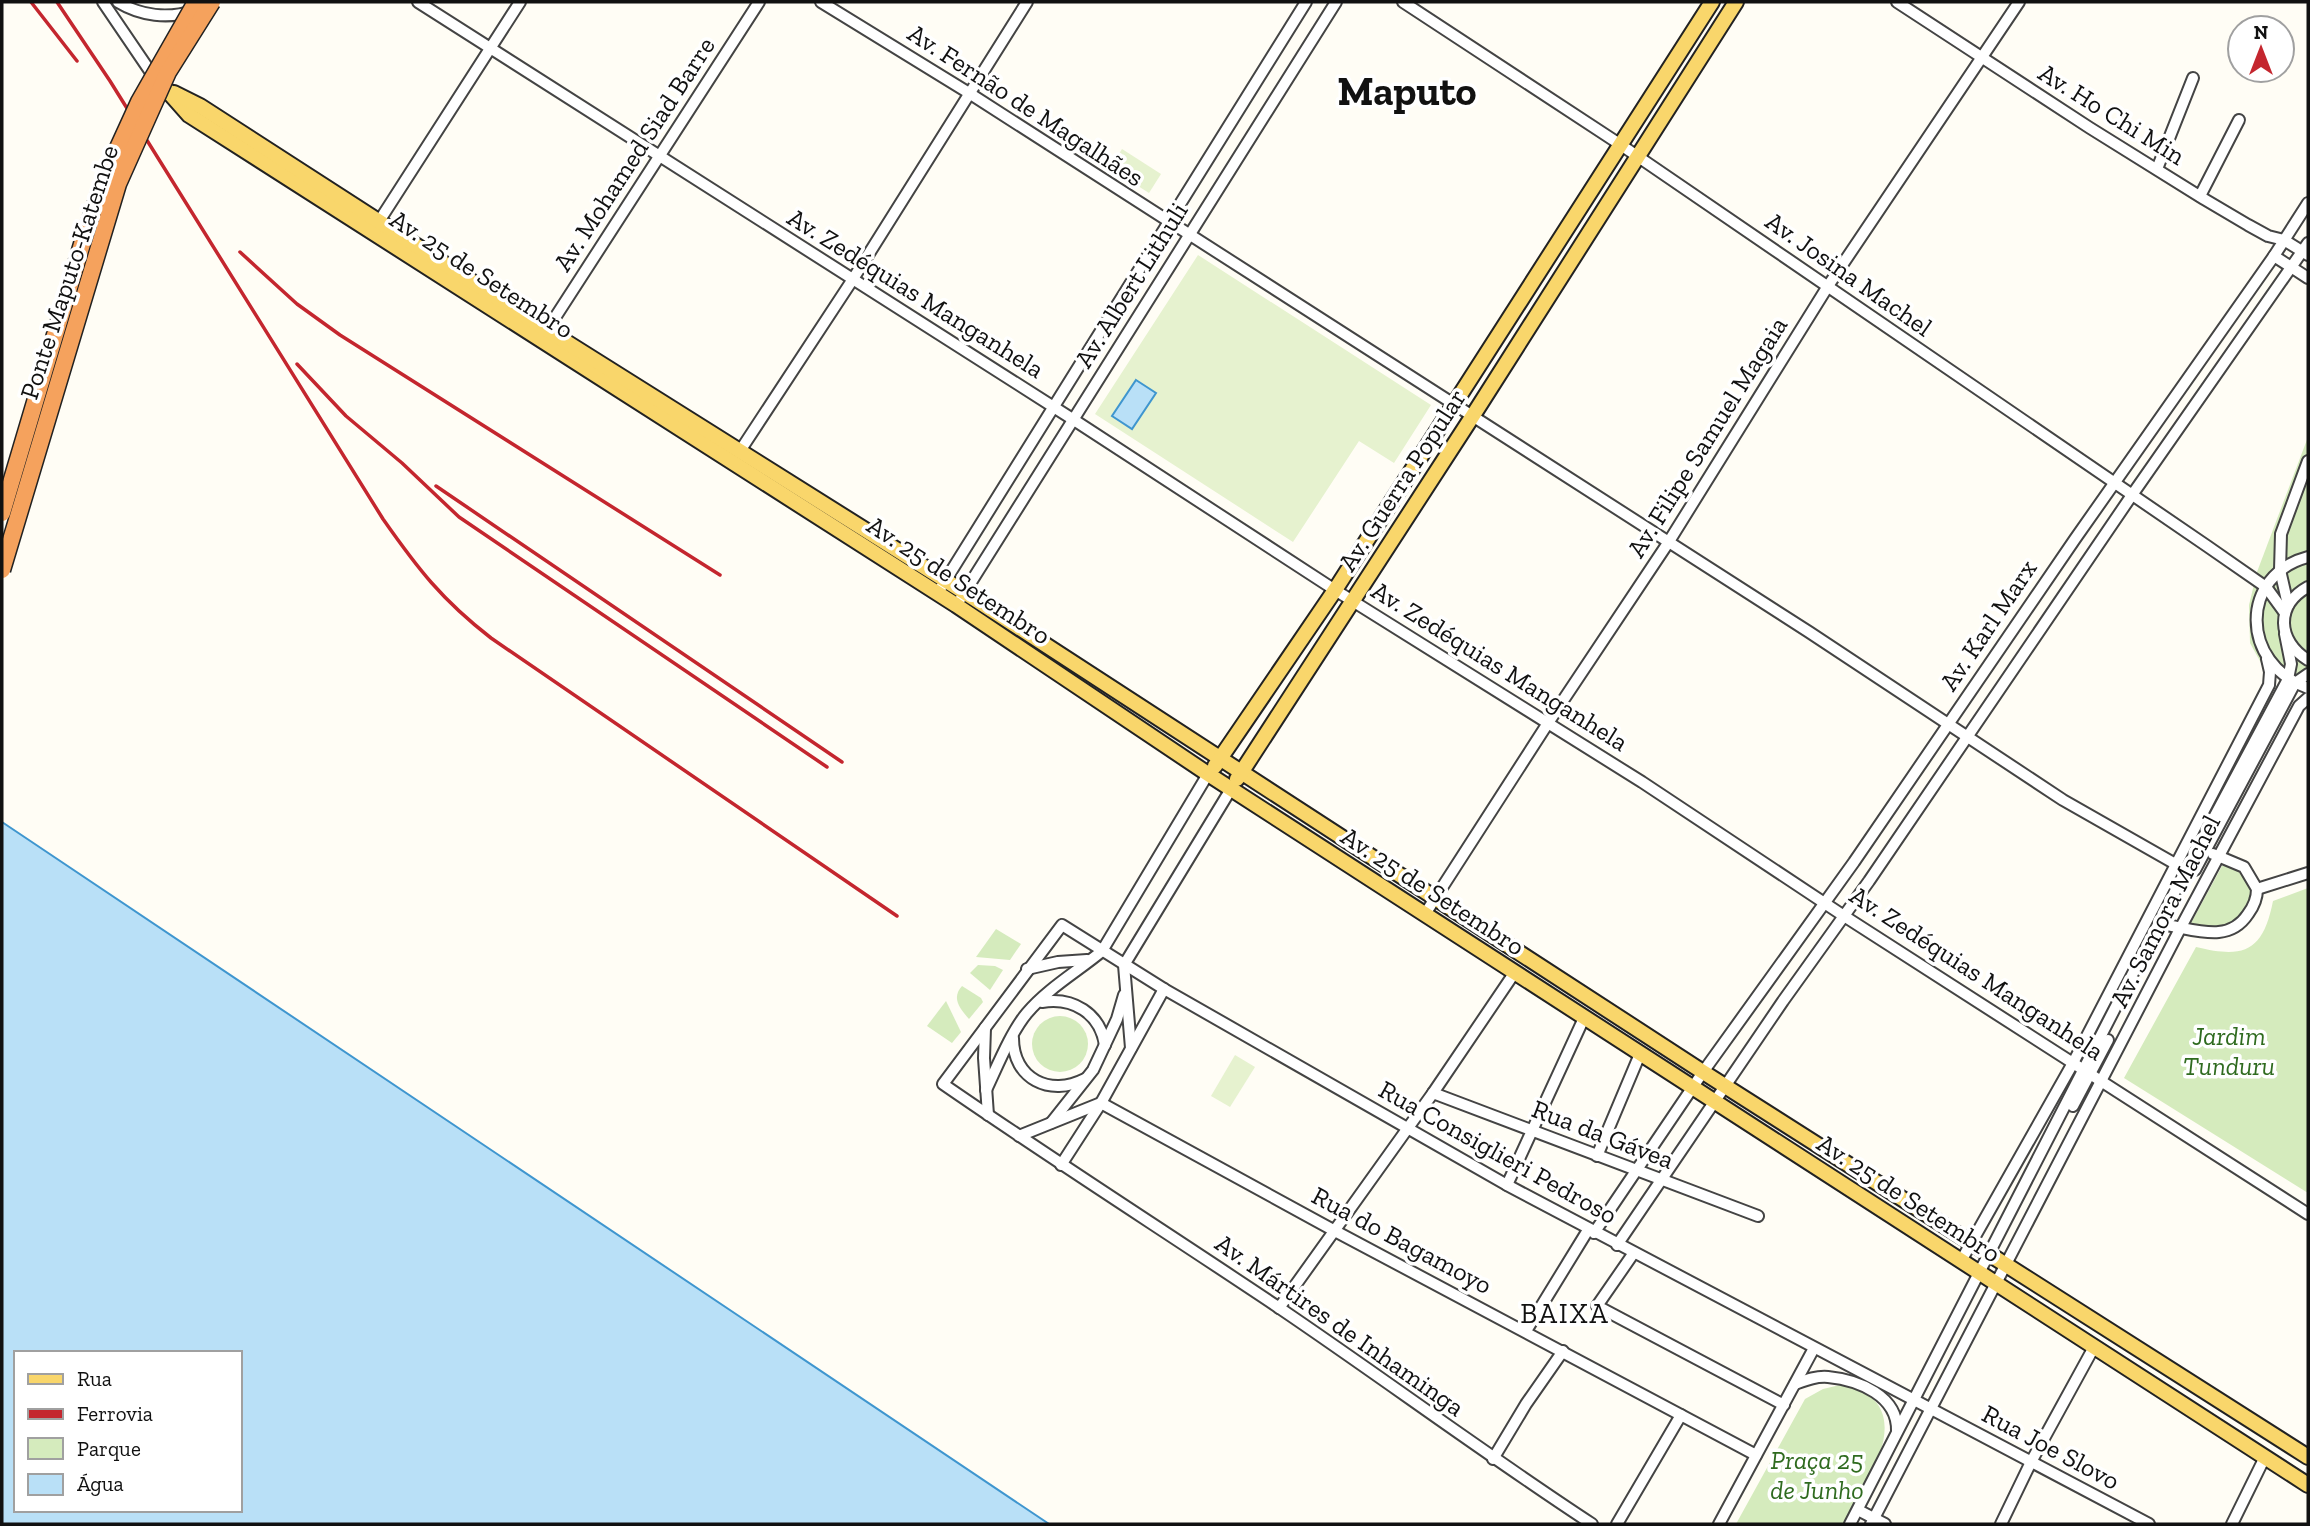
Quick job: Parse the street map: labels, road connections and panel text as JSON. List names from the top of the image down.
{
  "streets": {
    "highway": ["Ponte Maputo-Katembe"],
    "main road": ["Av. 25 de Setembro", "Av. Guerra Popular"],
    "street": [
      "Av. Fernão de Magalhães",
      "Av. Ho Chi Min",
      "Av. Mohamed Siad Barre",
      "Av. Josina Machel",
      "Av. Albert Lithuli",
      "Av. Zedéquias Manganhela",
      "Av. Filipe Samuel Magaia",
      "Av. Karl Marx",
      "Av. Samora Machel",
      "Rua da Gávea",
      "Rua Consiglieri Pedroso",
      "Rua do Bagamoyo",
      "Av. Mártires de Inhaminga",
      "Rua Joe Slovo"
    ]
  },
  "crossings": [
    ["Av. Fernão de Magalhães", "Av. Albert Lithuli"],
    ["Av. Fernão de Magalhães", "Av. Guerra Popular"],
    ["Av. Ho Chi Min", "Av. Filipe Samuel Magaia"],
    ["Av. Ho Chi Min", "Av. Karl Marx"],
    ["Av. Mohamed Siad Barre", "Av. 25 de Setembro"],
    ["Av. Mohamed Siad Barre", "Av. Zedéquias Manganhela"],
    ["Av. 25 de Setembro", "Av. Albert Lithuli"],
    ["Av. 25 de Setembro", "Av. Filipe Samuel Magaia"],
    ["Av. 25 de Setembro", "Av. Guerra Popular"],
    ["Av. 25 de Setembro", "Av. Karl Marx"],
    ["Av. 25 de Setembro", "Av. Samora Machel"],
    ["Av. Josina Machel", "Av. Filipe Samuel Magaia"],
    ["Av. Josina Machel", "Av. Guerra Popular"],
    ["Av. Josina Machel", "Av. Karl Marx"],
    ["Av. Albert Lithuli", "Av. Zedéquias Manganhela"],
    ["Av. Zedéquias Manganhela", "Av. Filipe Samuel Magaia"],
    ["Av. Zedéquias Manganhela", "Av. Guerra Popular"],
    ["Av. Zedéquias Manganhela", "Av. Karl Marx"],
    ["Av. Zedéquias Manganhela", "Av. Samora Machel"],
    ["Av. Guerra Popular", "Rua Consiglieri Pedroso"],
    ["Av. Karl Marx", "Rua da Gávea"],
    ["Av. Karl Marx", "Rua Consiglieri Pedroso"],
    ["Av. Karl Marx", "Rua do Bagamoyo"],
    ["Av. Samora Machel", "Rua Joe Slovo"]
  ],
  "districts": ["Maputo", "BAIXA"],
  "parks": ["Jardim Tunduru", "Praça 25 de Junho"],
  "legend": [
    "Rua",
    "Ferrovia",
    "Parque",
    "Água"
  ],
  "north": "top"
}
